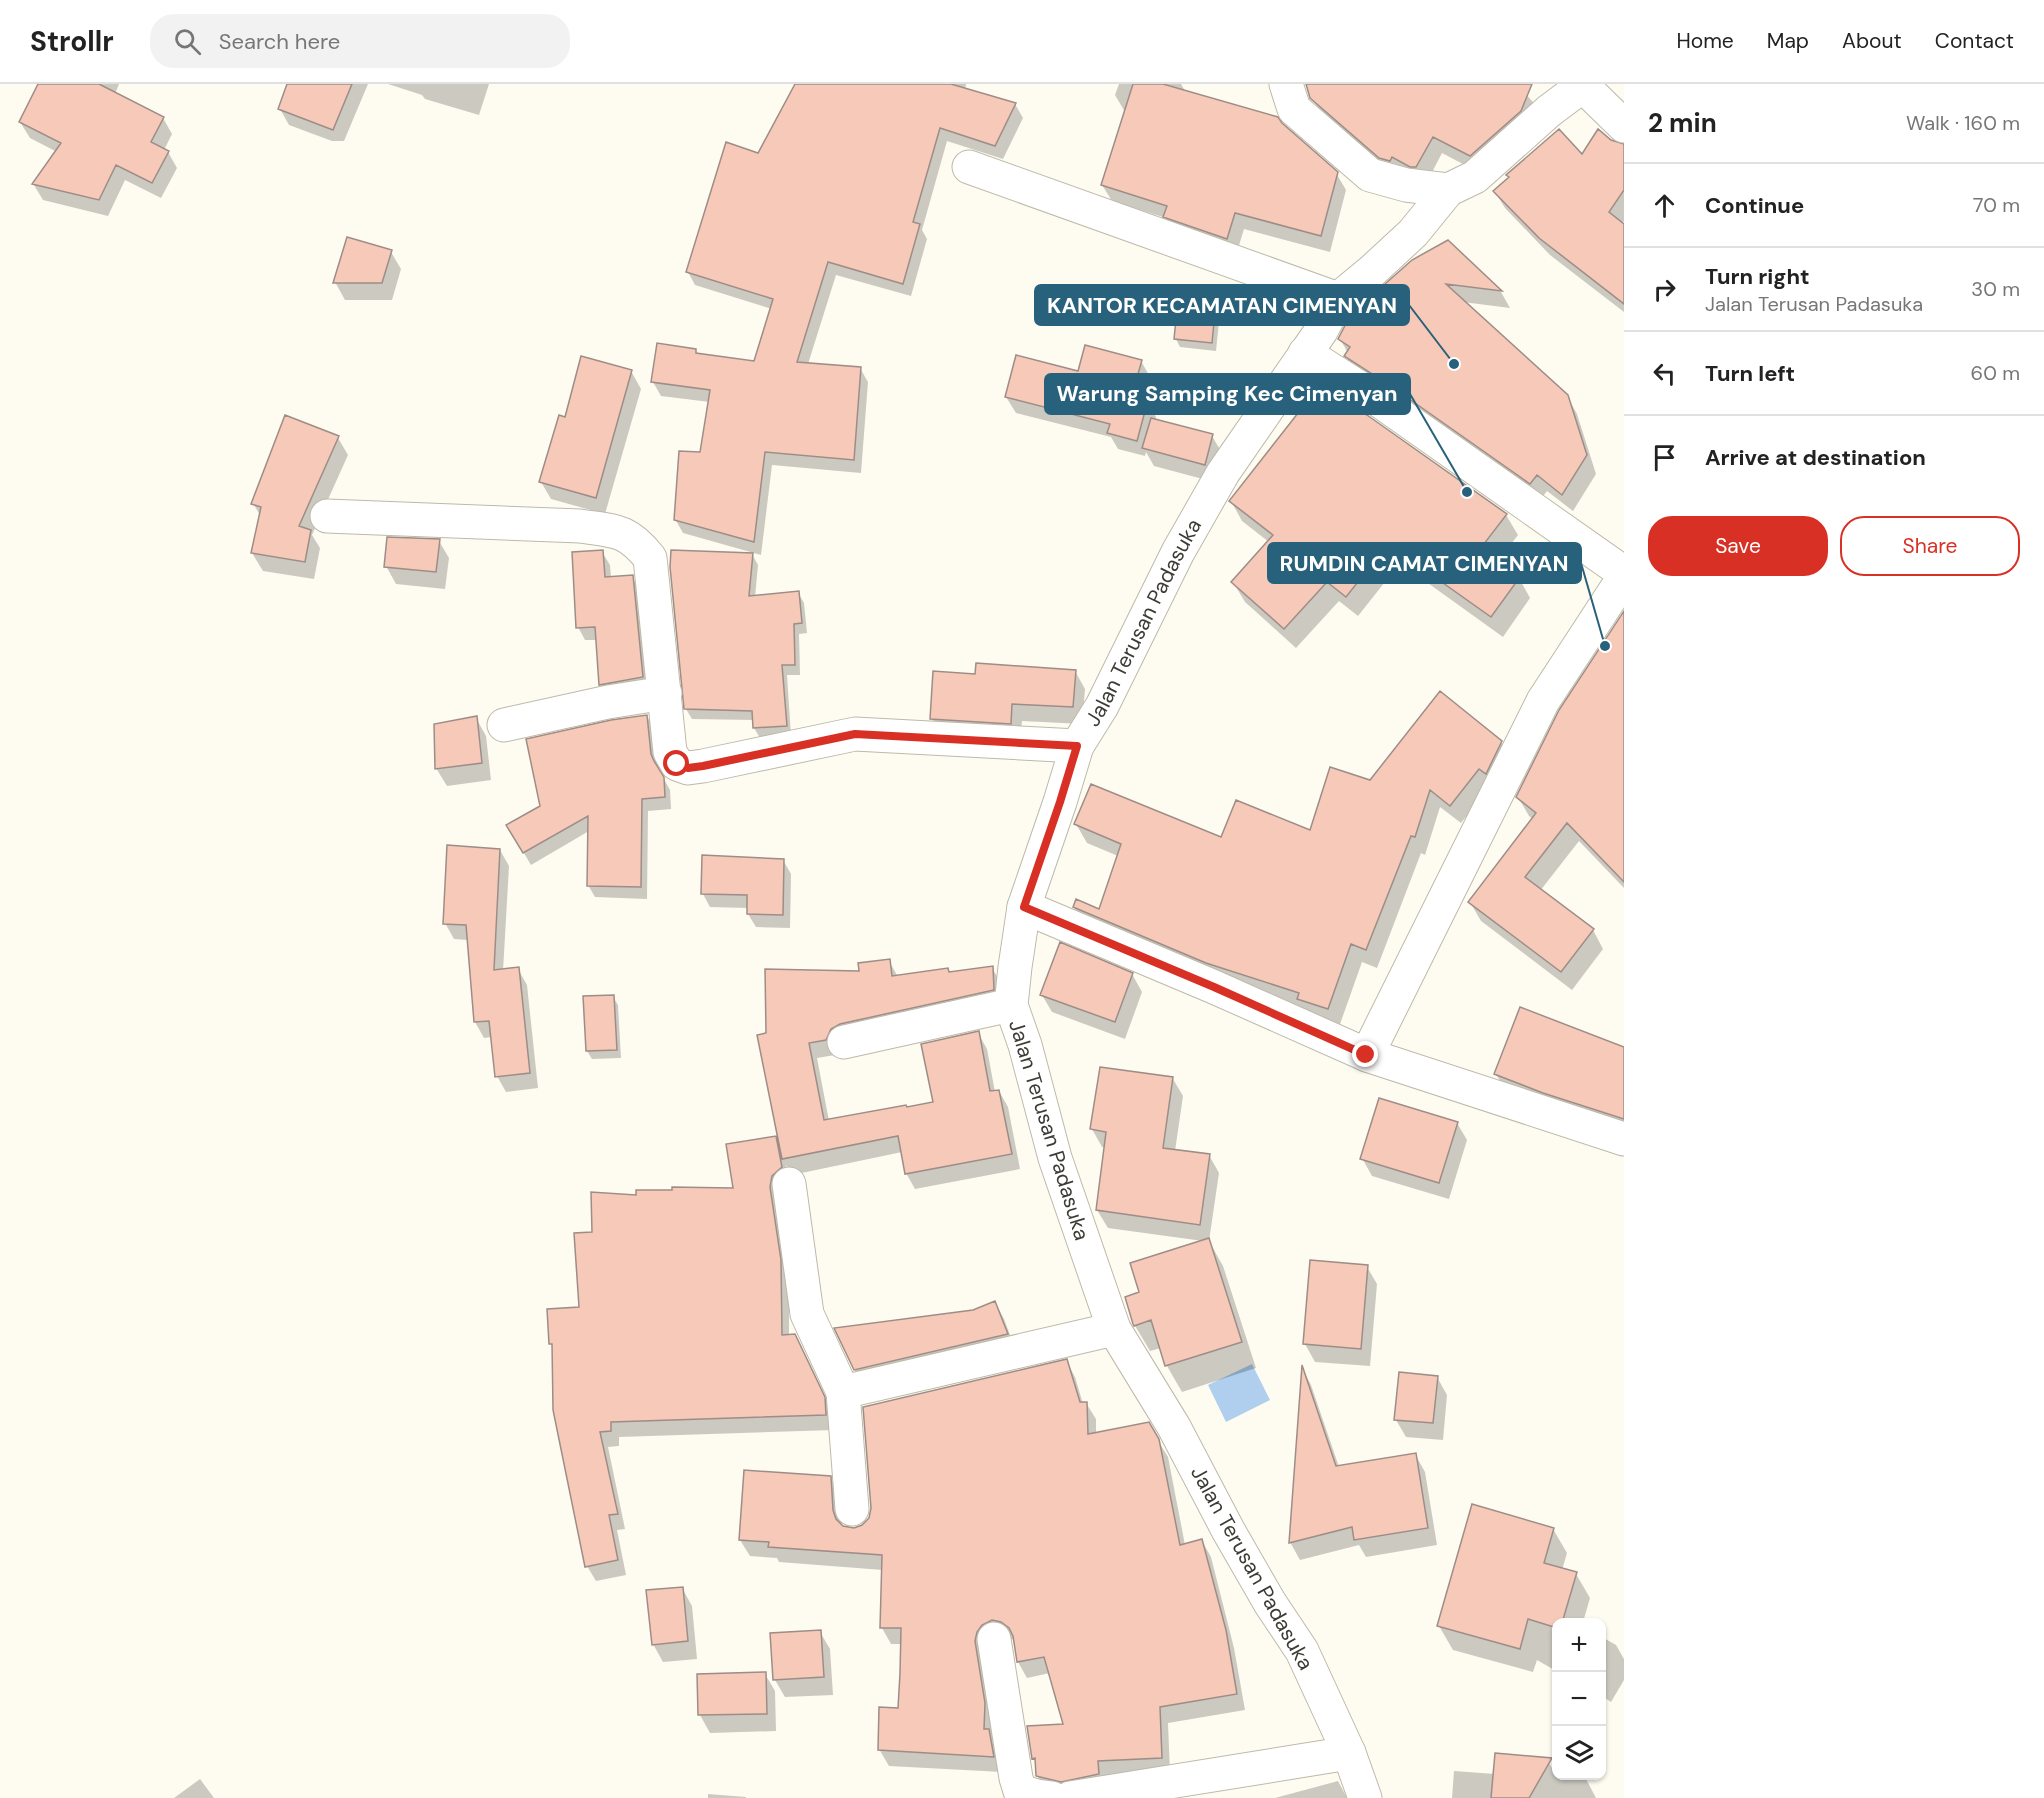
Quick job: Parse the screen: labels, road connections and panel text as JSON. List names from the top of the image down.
{
  "streets": {
    "street": ["Jalan Terusan Padasuka"]
  },
  "places": ["KANTOR KECAMATAN CIMENYAN", "Warung Samping Kec Cimenyan", "RUMDIN CAMAT CIMENYAN"],
  "page": {
    "header": "Strollr",
    "search": "Search here",
    "nav": [
      "Home",
      "Map",
      "About",
      "Contact"
    ],
    "heading": ["2 min", "Walk · 160 m"],
    "list": [
      ["Continue", "70 m"],
      ["Turn right", "Jalan Terusan Padasuka", "30 m"],
      ["Turn left", "60 m"],
      "Arrive at destination"
    ],
    "buttons": ["Save", "Share"],
    "map_buttons": ["+", "−"]
  }
}
